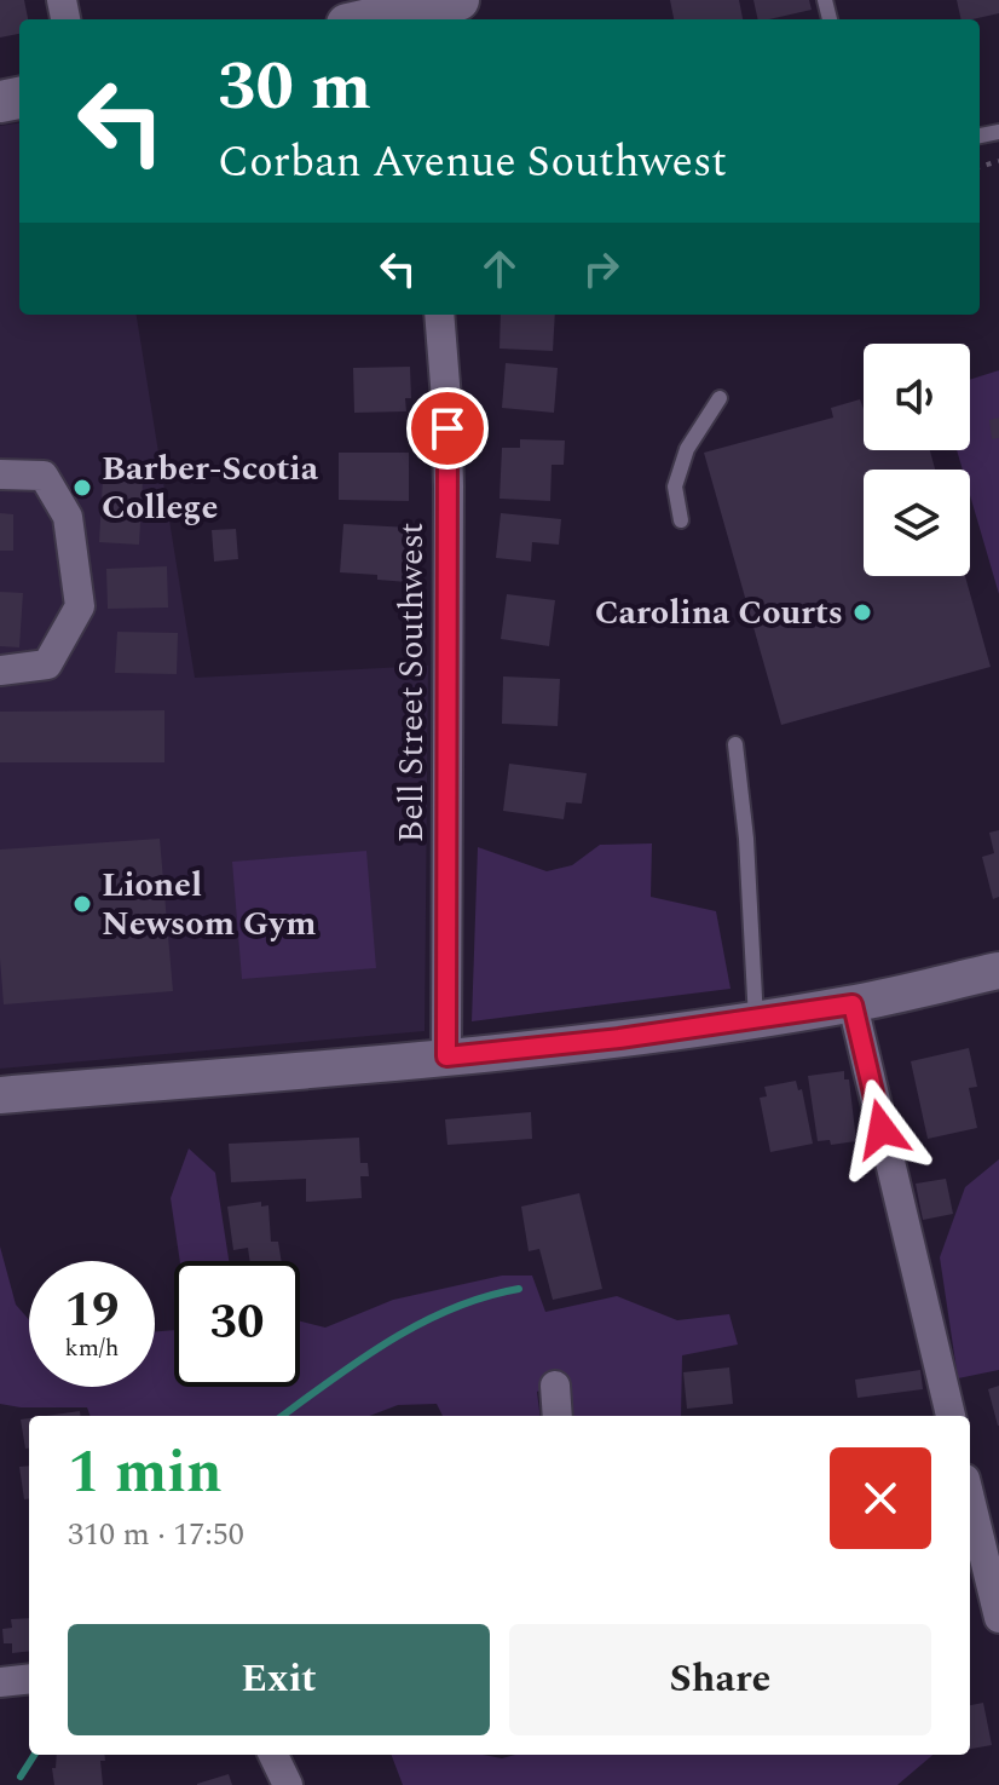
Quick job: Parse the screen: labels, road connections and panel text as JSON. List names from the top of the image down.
{
  "streets": {
    "street": ["Bell Street Southwest"]
  },
  "places": ["Barber-Scotia College", "Carolina Courts", "Lionel Newsom Gym"],
  "page": {
    "turn": ["30 m", "Corban Avenue Southwest"],
    "speed": "19 km/h",
    "limit": "30",
    "heading": ["1 min", "310 m · 17:50"],
    "buttons": ["Exit", "Share"]
  }
}
